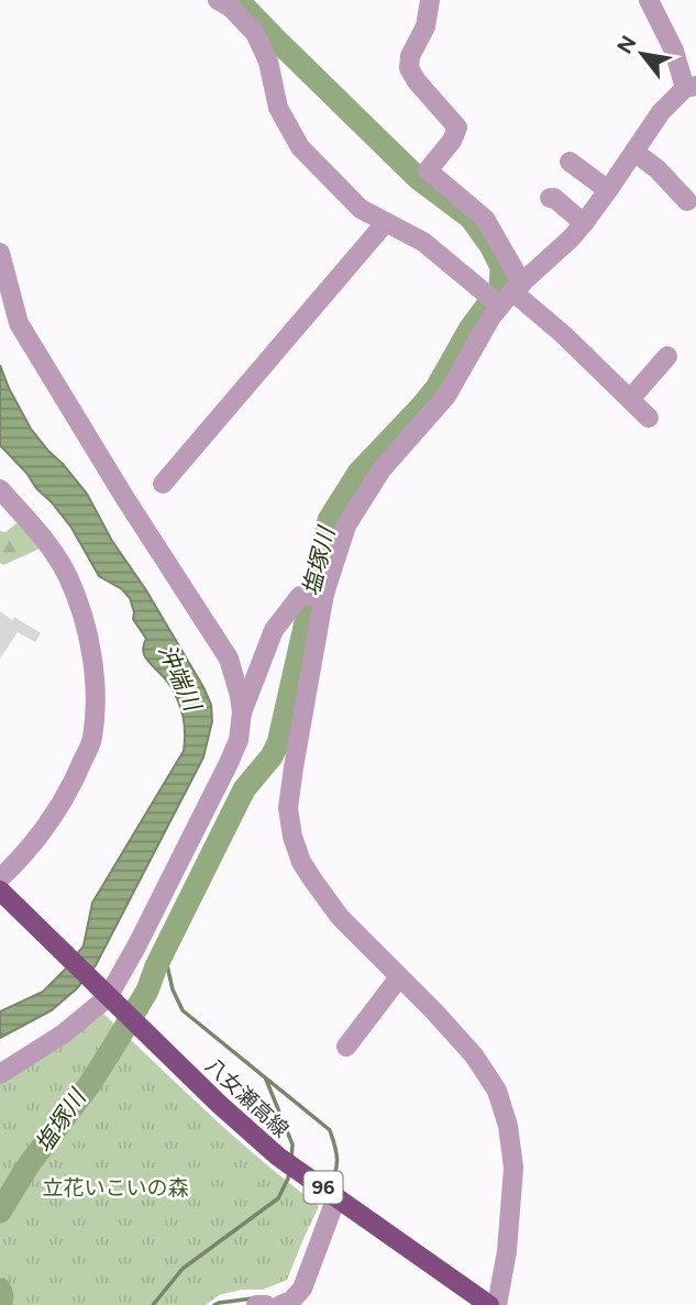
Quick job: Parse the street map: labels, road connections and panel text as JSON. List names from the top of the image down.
{
  "streets": {
    "main road": ["八女瀬高線", "96"]
  },
  "water": ["塩塚川", "沖端川"],
  "parks": ["立花いこいの森"],
  "north": "top left"
}
